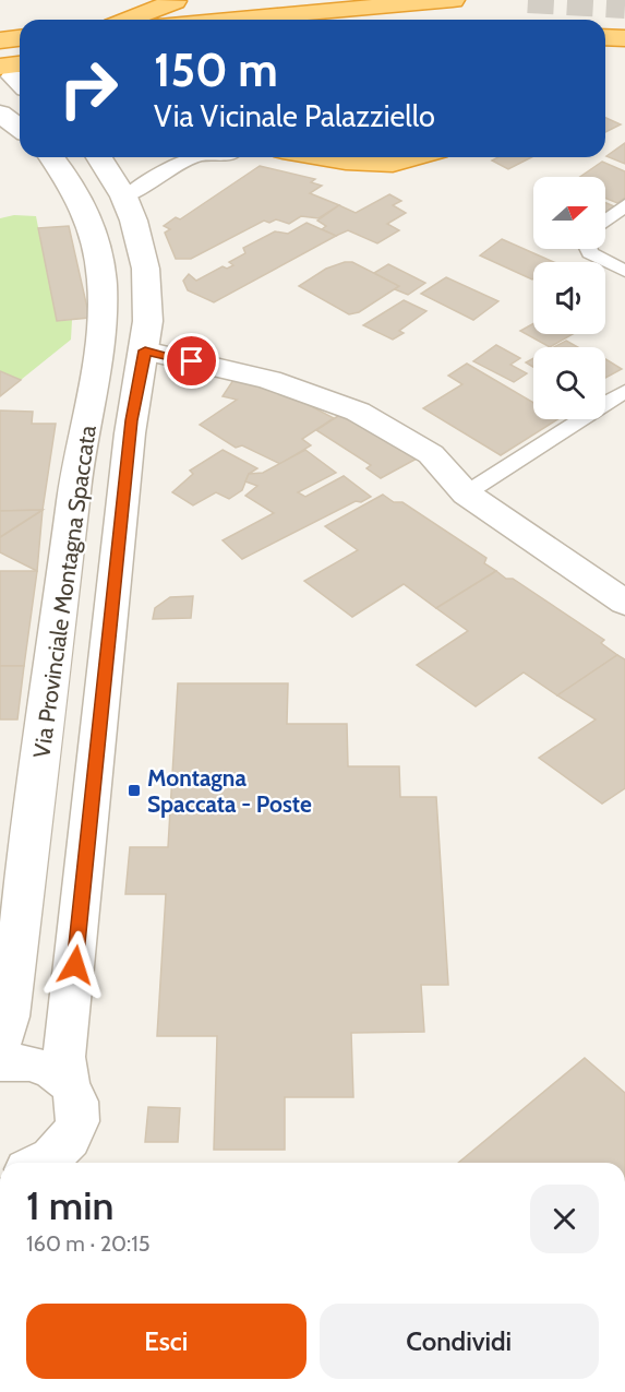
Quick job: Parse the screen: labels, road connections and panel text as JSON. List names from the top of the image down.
{
  "streets": {
    "street": ["Via Provinciale Montagna Spaccata"]
  },
  "places": {
    "transit": ["Montagna Spaccata - Poste"]
  },
  "north": "right",
  "page": {
    "turn": ["150 m", "Via Vicinale Palazziello"],
    "heading": ["1 min", "160 m · 20:15"],
    "buttons": ["Esci", "Condividi"]
  }
}
